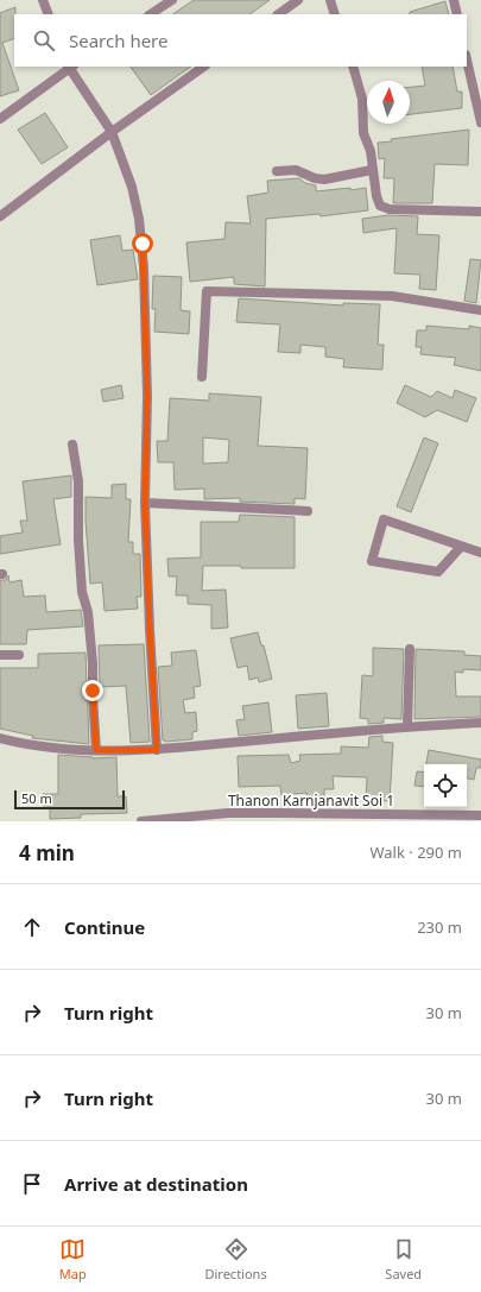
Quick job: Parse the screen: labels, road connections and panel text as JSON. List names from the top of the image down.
{
  "streets": {
    "street": ["Thanon Karnjanavit Soi 1"]
  },
  "scale_bar": "50 m",
  "north": "top",
  "page": {
    "search": "Search here",
    "scale": "50 m",
    "heading": ["4 min", "Walk · 290 m"],
    "list": [
      ["Continue", "230 m"],
      ["Turn right", "30 m"],
      ["Turn right", "30 m"],
      "Arrive at destination"
    ],
    "nav": ["Map", "Directions", "Saved"]
  }
}
